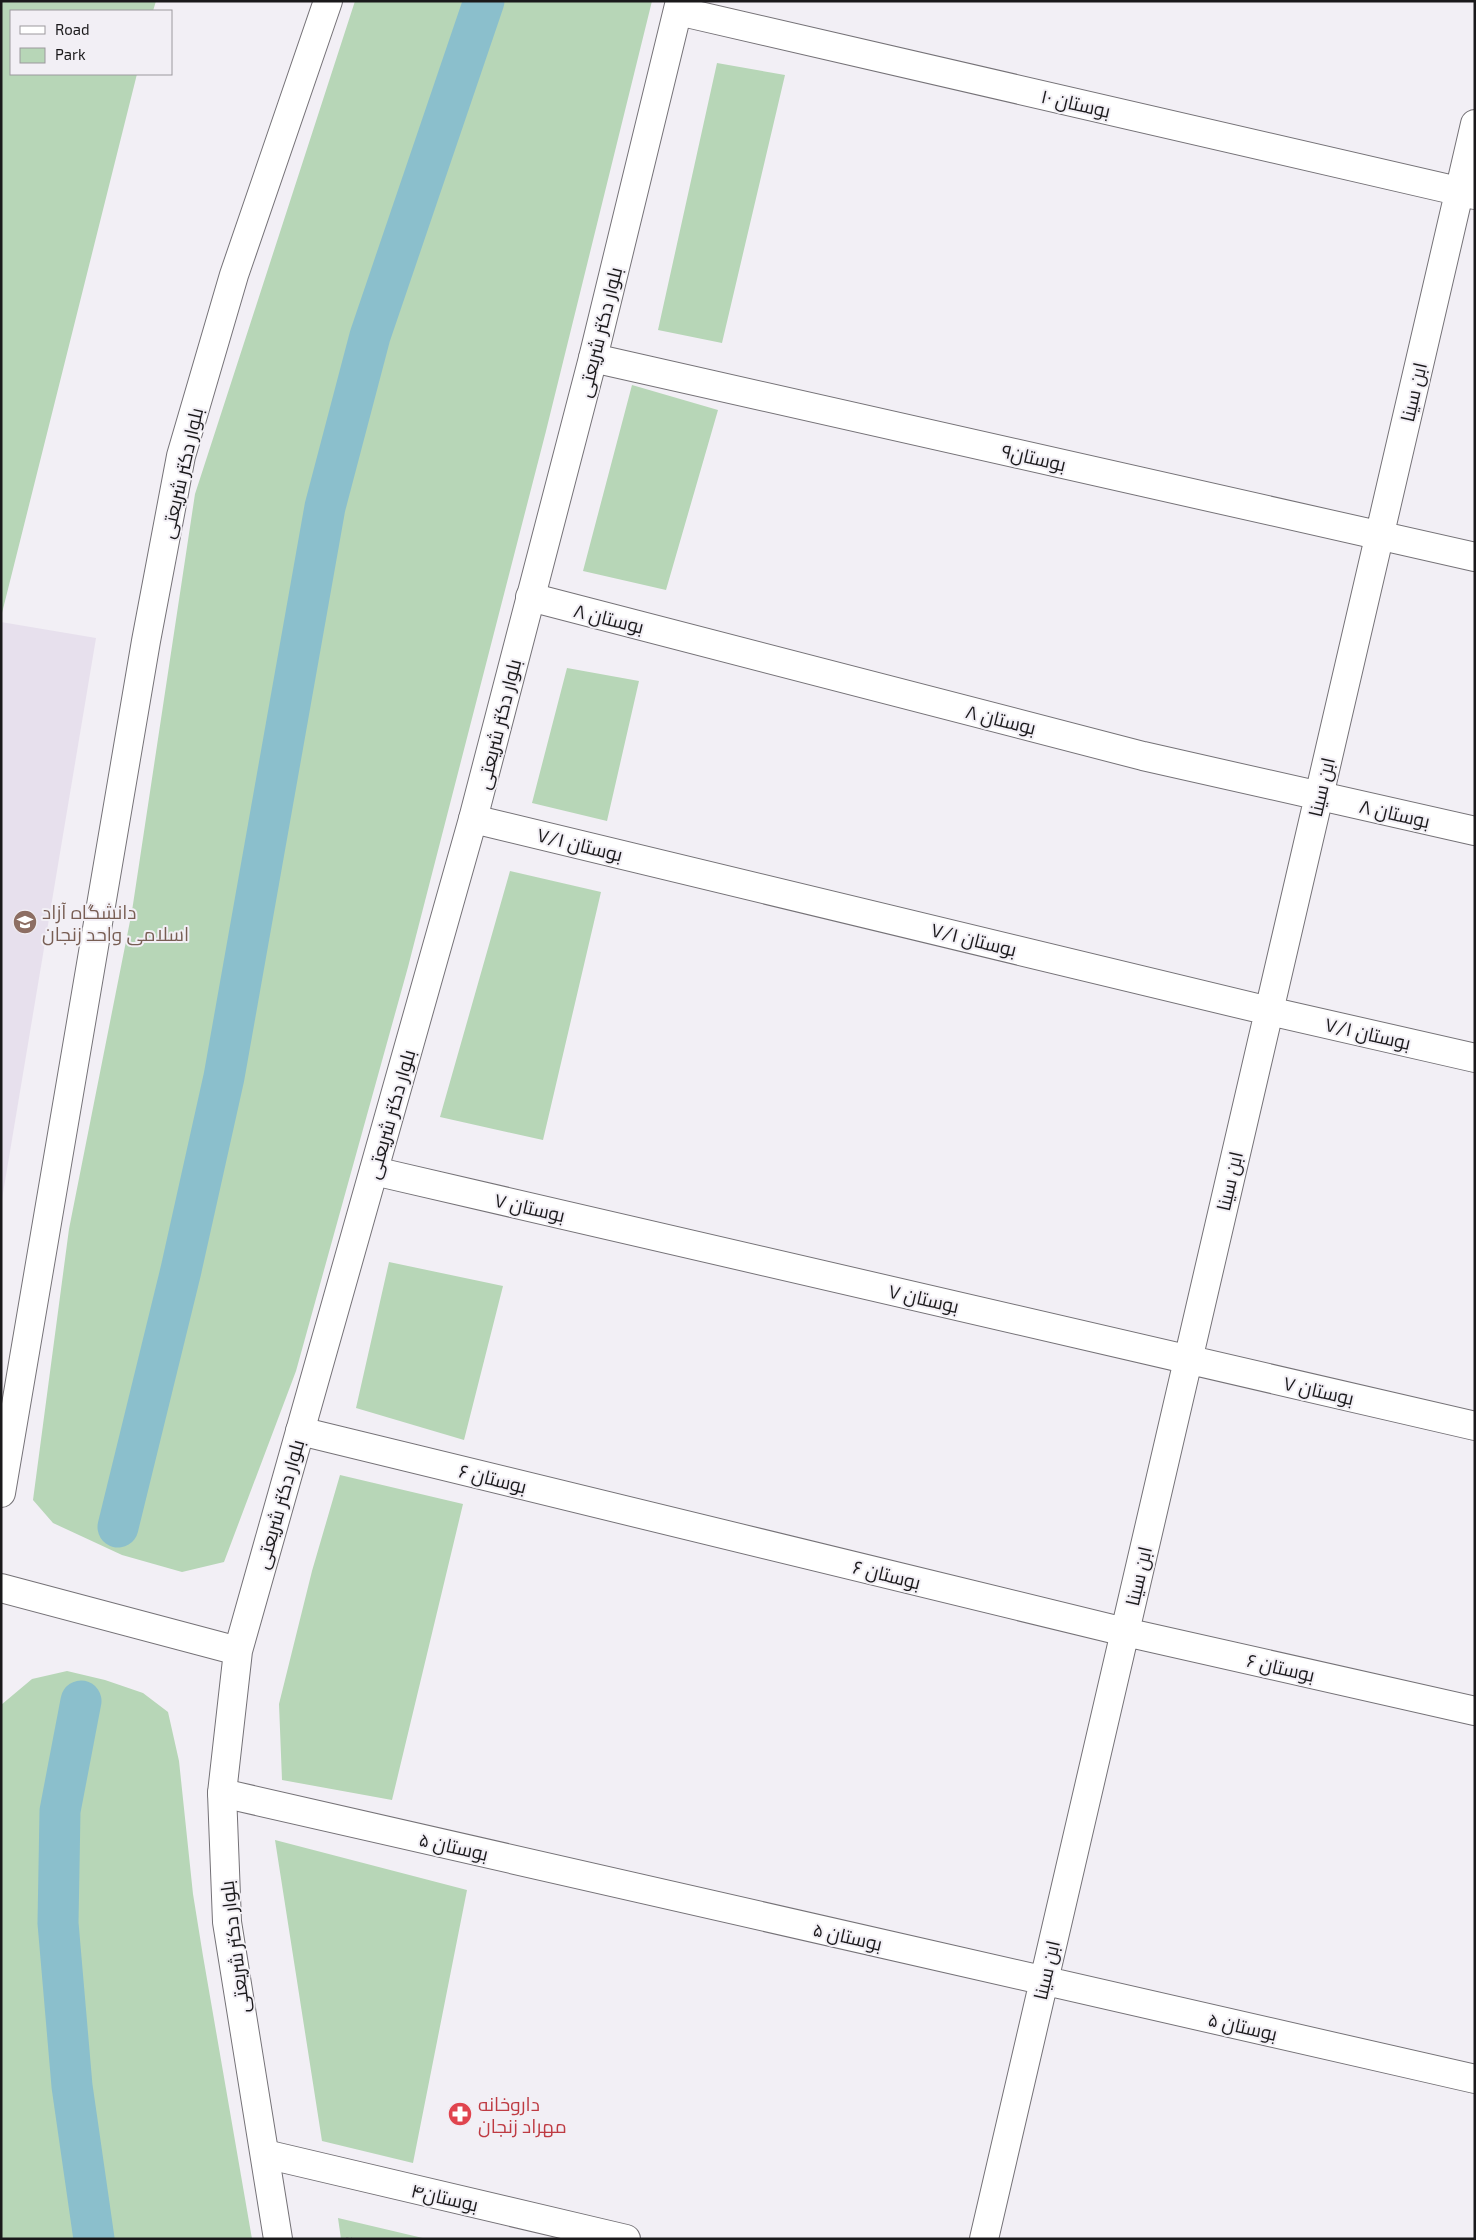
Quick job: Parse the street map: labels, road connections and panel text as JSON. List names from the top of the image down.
{
  "streets": {
    "street": [
      "بوستان ۱۰",
      "بلوار دکتر شریعتی",
      "ابن سینا",
      "بوستان۹",
      "بوستان ۸",
      "بوستان ۷/۱",
      "بوستان ۷",
      "بوستان ۶",
      "بوستان ۵",
      "بوستان۴"
    ]
  },
  "crossings": [
    ["بوستان ۱۰", "بلوار دکتر شریعتی"],
    ["بوستان ۱۰", "ابن سینا"],
    ["بلوار دکتر شریعتی", "بوستان۹"],
    ["بلوار دکتر شریعتی", "بوستان ۸"],
    ["بلوار دکتر شریعتی", "بوستان ۷/۱"],
    ["بلوار دکتر شریعتی", "بوستان ۷"],
    ["بلوار دکتر شریعتی", "بوستان ۶"],
    ["بلوار دکتر شریعتی", "بوستان ۵"],
    ["بلوار دکتر شریعتی", "بوستان۴"],
    ["ابن سینا", "بوستان۹"],
    ["ابن سینا", "بوستان ۸"],
    ["ابن سینا", "بوستان ۷/۱"],
    ["ابن سینا", "بوستان ۷"],
    ["ابن سینا", "بوستان ۶"],
    ["ابن سینا", "بوستان ۵"]
  ],
  "places": {
    "school or university": ["دانشگاه آزاد اسلامی واحد زنجان"],
    "pharmacy": ["داروخانه مهراد زنجان"]
  },
  "legend": ["Road", "Park"]
}
